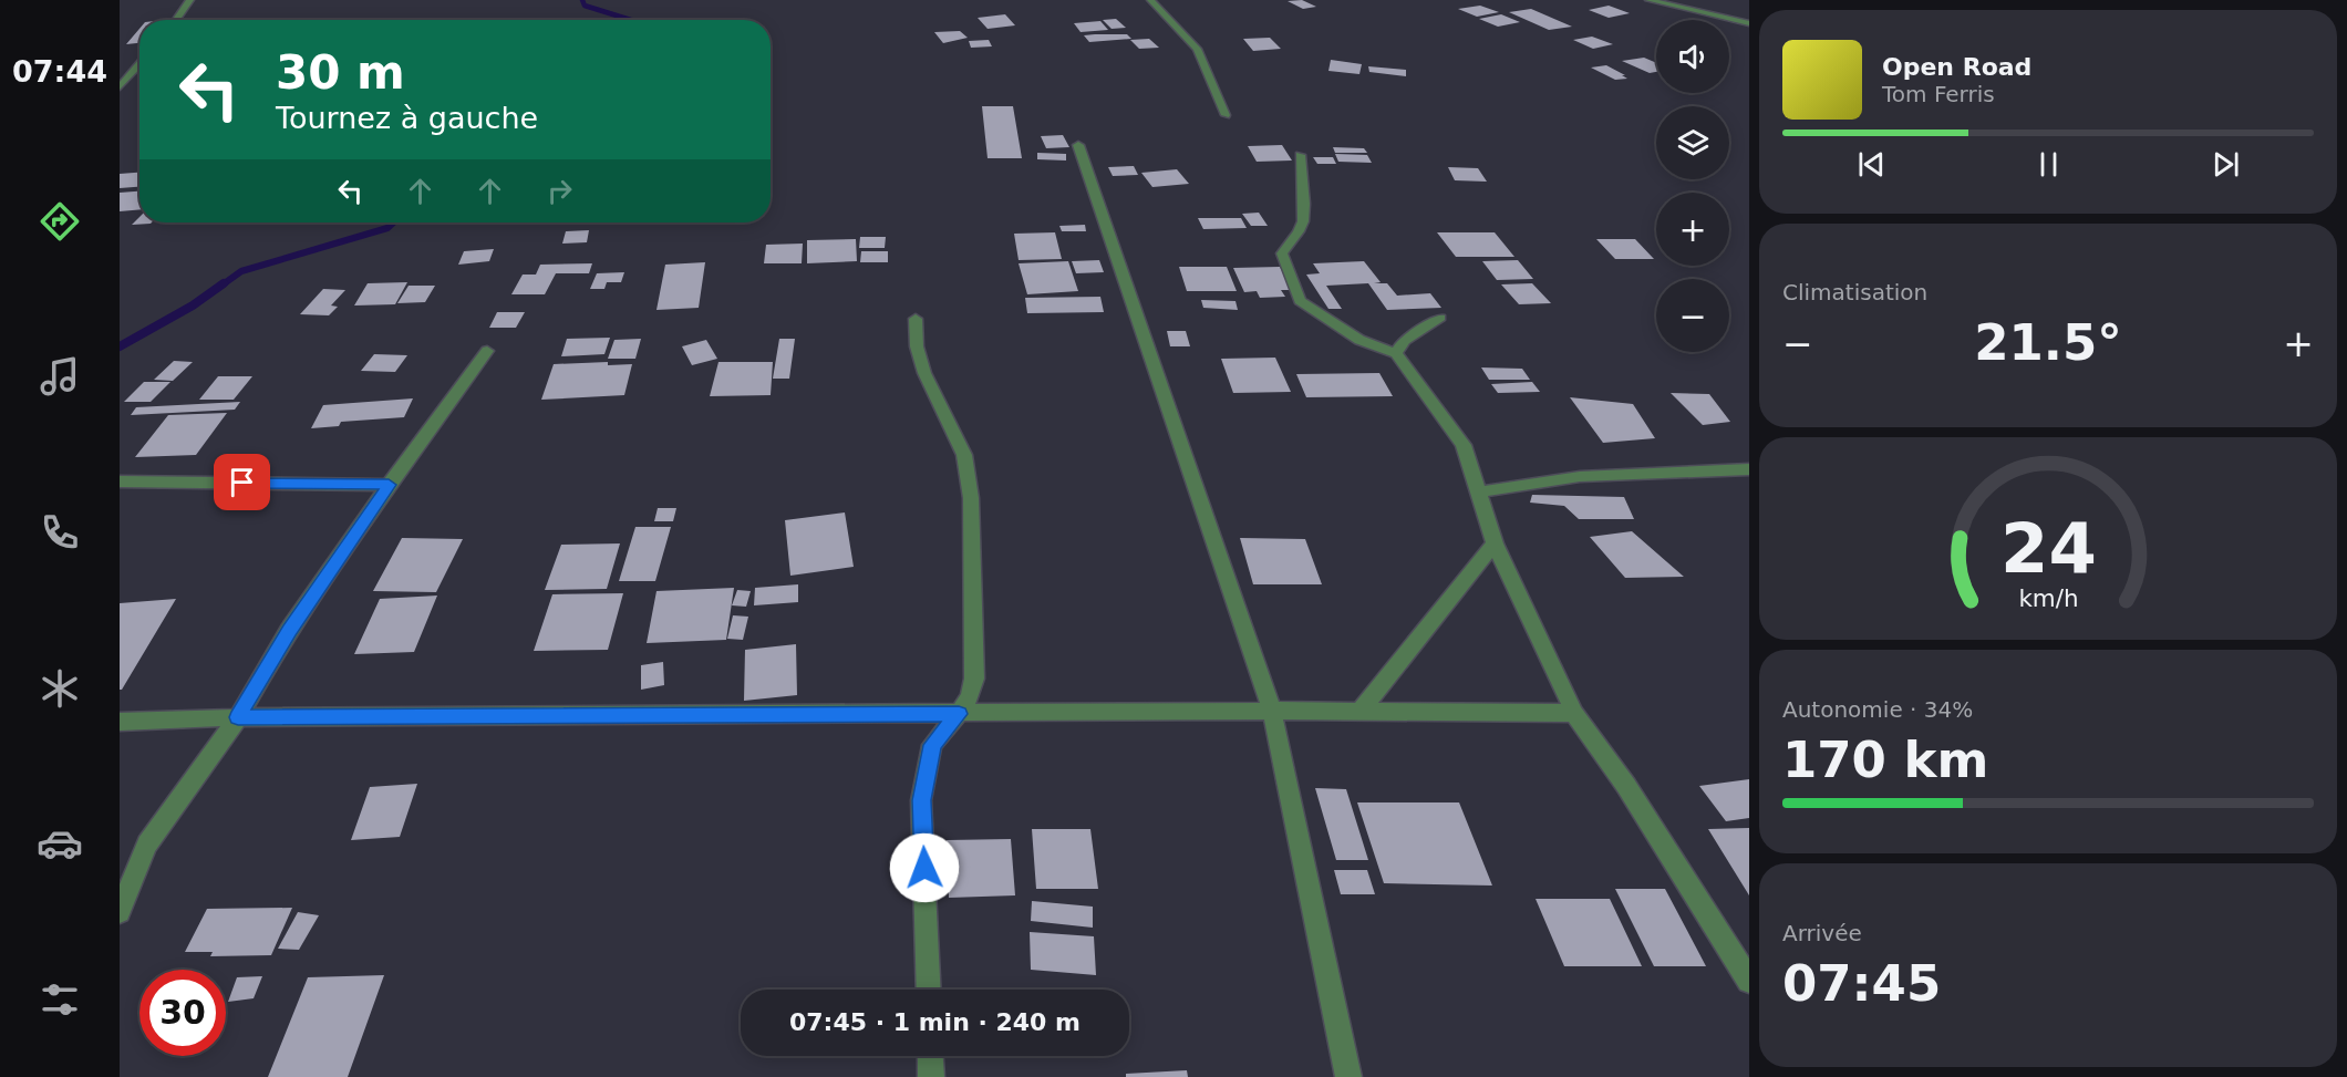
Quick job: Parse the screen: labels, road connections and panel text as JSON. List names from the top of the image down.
{
  "page": {
    "tabs": "07:44",
    "map_buttons": ["+", "−"],
    "turn": ["30 m", "Tournez à gauche"],
    "song": ["Open Road", "Tom Ferris"],
    "tile": [
      "Climatisation",
      ["Autonomie · 34%", "170 km"],
      ["Arrivée", "07:45"]
    ],
    "heat": ["−", "21.5°", "+"],
    "limit": "30",
    "trip": "07:45 · 1 min · 240 m",
    "gauge": ["24", "km/h"]
  }
}
